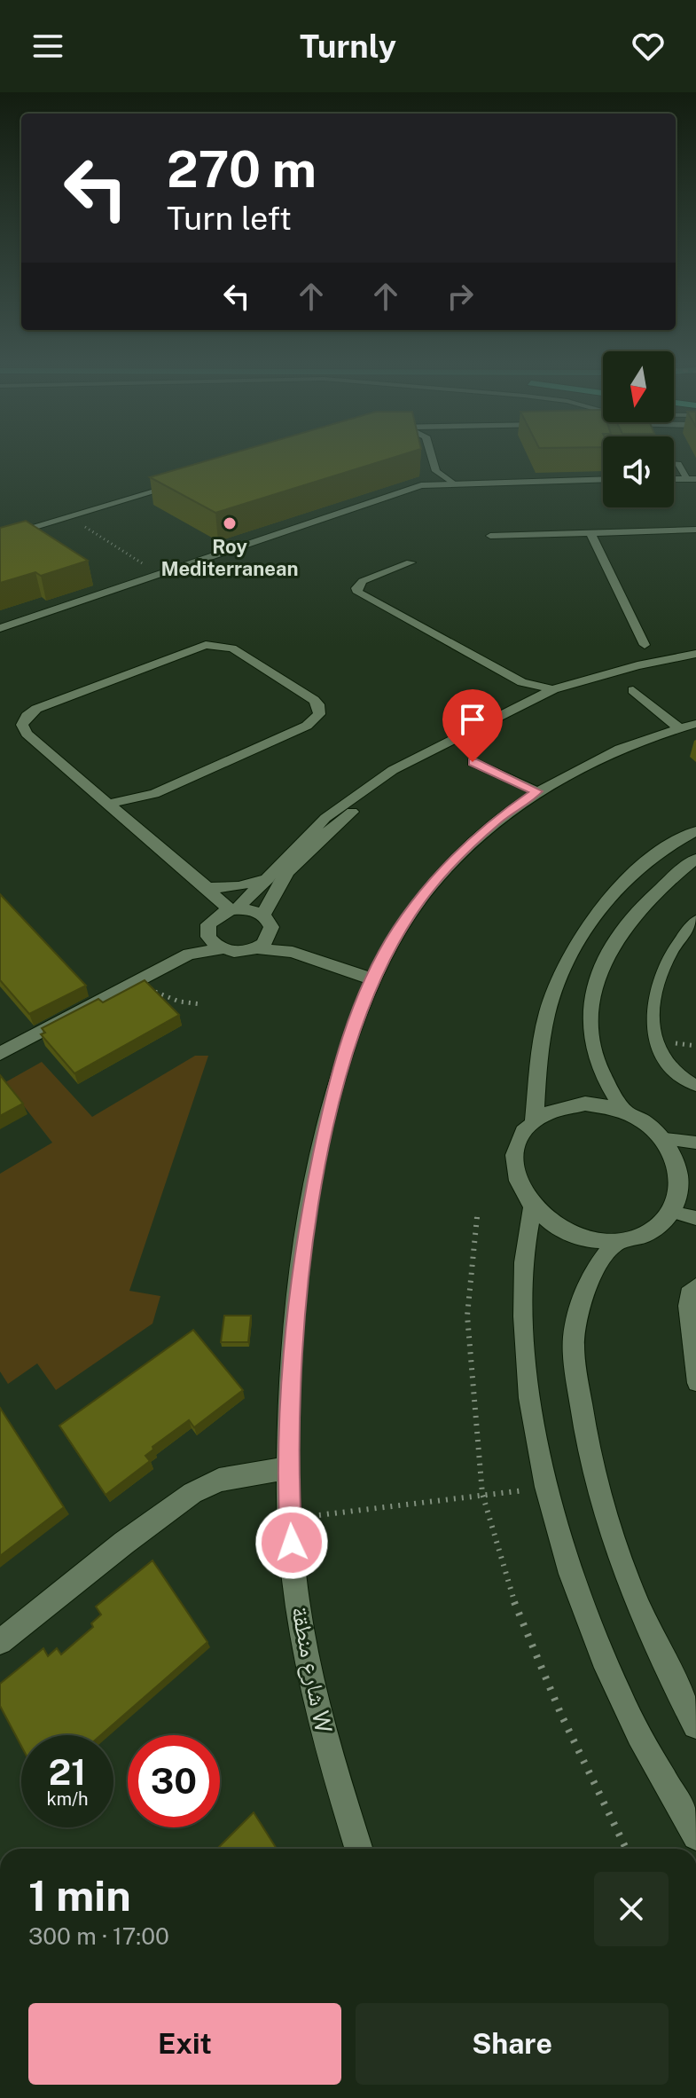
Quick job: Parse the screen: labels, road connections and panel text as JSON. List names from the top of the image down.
{
  "streets": {
    "street": ["شارع منطقة W"]
  },
  "places": ["Roy Mediterranean"],
  "north": "bottom",
  "page": {
    "header": "Turnly",
    "turn": ["270 m", "Turn left"],
    "speed": "21 km/h",
    "limit": "30",
    "heading": ["1 min", "300 m · 17:00"],
    "buttons": ["Exit", "Share"]
  }
}
